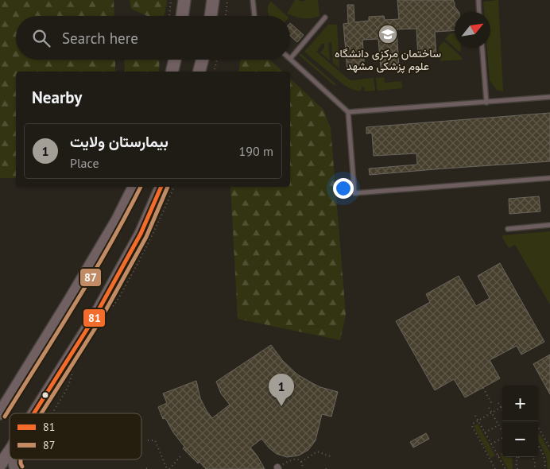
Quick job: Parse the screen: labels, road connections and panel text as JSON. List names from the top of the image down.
{
  "places": {
    "school or university": ["ساختمان مرکزی دانشگاه علوم پزشکی مشهد"]
  },
  "lines": ["transit line 81", "transit line 87"],
  "legend": ["81", "87"],
  "north": "top right",
  "page": {
    "search": "Search here",
    "heading": "Nearby",
    "list": [
      {
        "mark": "1",
        "name": "بیمارستان ولایت",
        "note": "Place",
        "value": "190 m"
      }
    ],
    "pins": "1",
    "map_buttons": ["+", "−"]
  }
}
